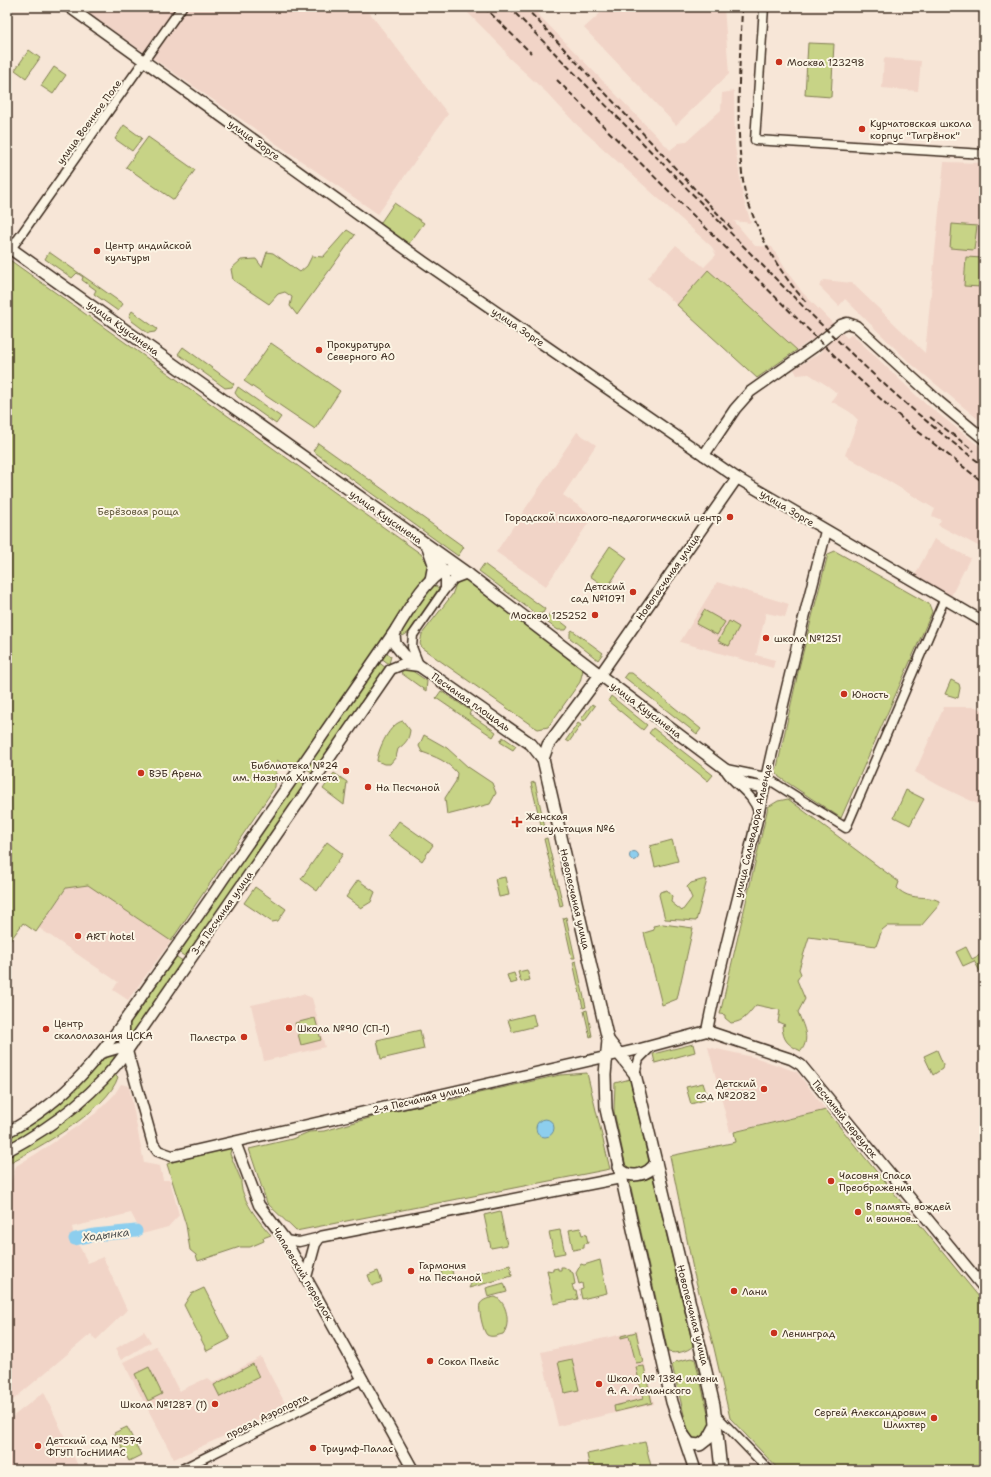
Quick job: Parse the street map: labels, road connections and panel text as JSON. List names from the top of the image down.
{
  "streets": {
    "main road": ["улица Куусинена", "Новопесчаная улица", "Песчаная площадь"],
    "street": [
      "улица Военное Поле",
      "улица Зорге",
      "улица Сальвадора Альенде",
      "3-я Песчаная улица",
      "2-я Песчаная улица",
      "Песчаный переулок",
      "Чапаевский переулок",
      "проезд Аэропорта"
    ]
  },
  "crossings": [
    ["улица Военное Поле", "улица Зорге"],
    ["улица Военное Поле", "улица Куусинена"],
    ["улица Зорге", "Новопесчаная улица"],
    ["улица Зорге", "улица Сальвадора Альенде"],
    ["улица Куусинена", "Новопесчаная улица"],
    ["улица Куусинена", "улица Сальвадора Альенде"],
    ["Новопесчаная улица", "Песчаная площадь"],
    ["Новопесчаная улица", "2-я Песчаная улица"],
    ["Песчаная площадь", "3-я Песчаная улица"],
    ["улица Сальвадора Альенде", "Песчаный переулок"],
    ["2-я Песчаная улица", "Чапаевский переулок"],
    ["Чапаевский переулок", "проезд Аэропорта"]
  ],
  "water": ["Ходынка"],
  "parks": ["Берёзовая роща"],
  "places": {
    "other": [
      "Москва 123298",
      "Курчатовская школа корпус \"Тигрёнок\"",
      "Центр индийской культуры",
      "Прокуратура Северного АО",
      "Городской психолого-педагогический центр",
      "Детский сад №1071",
      "Москва 125252",
      "школа №1251",
      "Юность",
      "Библиотека №24 им. Назыма Хикмета",
      "ВЭБ Арена",
      "На Песчаной",
      "ART hotel",
      "Школа №90 (СП-1)",
      "Центр скалолазания ЦСКА",
      "Палестра",
      "Детский сад №2082",
      "Часовня Спаса Преображения",
      "В память вождей и воинов...",
      "Гармония на Песчаной",
      "Лани",
      "Ленинград",
      "Сокол Плейс",
      "Школа № 1384 имени А. А. Леманского",
      "Школа №1287 (1)",
      "Сергей Александрович Шлихтер",
      "Детский сад №574 ФГУП ГосНИИАС",
      "Триумф-Палас"
    ],
    "health": ["Женская консультация №6"]
  }
}
